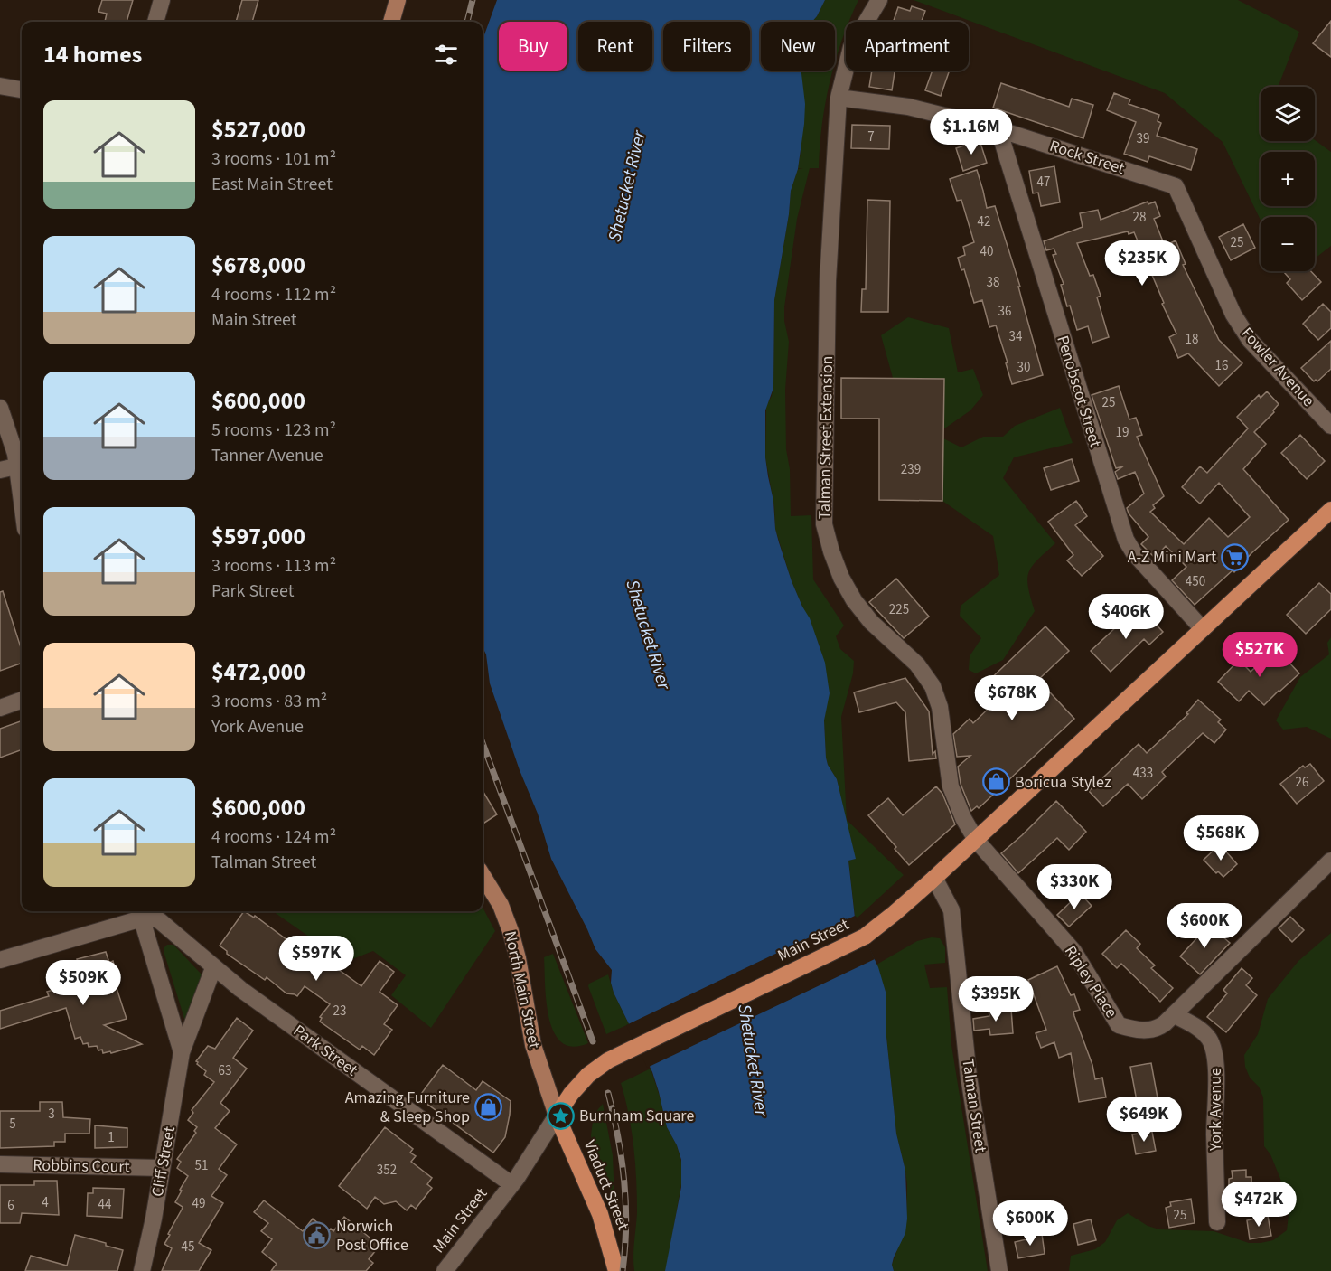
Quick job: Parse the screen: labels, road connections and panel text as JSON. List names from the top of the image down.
{
  "streets": {
    "highway": ["Main Street", "Viaduct Street"],
    "main road": ["North Main Street"],
    "street": [
      "Rock Street",
      "Fowler Avenue",
      "Penobscot Street",
      "Talman Street Extension",
      "Ripley Place",
      "Park Street",
      "Talman Street",
      "York Avenue",
      "Cliff Street",
      "Robbins Court"
    ]
  },
  "crossings": [
    ["Rock Street", "Fowler Avenue"],
    ["Rock Street", "Penobscot Street"],
    ["Rock Street", "Talman Street Extension"],
    ["Penobscot Street", "Main Street"],
    ["Talman Street Extension", "Main Street"],
    ["Talman Street Extension", "Ripley Place"],
    ["Main Street", "Ripley Place"],
    ["Main Street", "North Main Street"],
    ["Main Street", "Park Street"],
    ["Main Street", "Talman Street"],
    ["Main Street", "Viaduct Street"],
    ["Ripley Place", "York Avenue"],
    ["North Main Street", "Viaduct Street"],
    ["Park Street", "Cliff Street"],
    ["Cliff Street", "Robbins Court"]
  ],
  "water": ["Shetucket River"],
  "places": {
    "supermarket": ["A-Z Mini Mart"],
    "shop": ["Boricua Stylez", "Amazing Furniture & Sleep Shop"],
    "place": ["Burnham Square"],
    "public building": ["Norwich Post Office"]
  },
  "house_numbers": [
    "7",
    "39",
    "47",
    "28",
    "42",
    "25",
    "40",
    "38",
    "36",
    "34",
    "18",
    "16",
    "30",
    "25",
    "19",
    "239",
    "450",
    "225",
    "433",
    "26",
    "23",
    "63",
    "3",
    "5",
    "1",
    "51",
    "352",
    "4",
    "49",
    "44",
    "6",
    "25",
    "45"
  ],
  "page": {
    "chip": [
      "Buy",
      "Rent",
      "Filters",
      "New",
      "Apartment"
    ],
    "heading": "14 homes",
    "map_buttons": ["+", "−"],
    "list": [
      {
        "name": "$527,000",
        "note": "3 rooms · 101 m² · East Main Street"
      },
      {
        "name": "$678,000",
        "note": "4 rooms · 112 m² · Main Street"
      },
      {
        "name": "$600,000",
        "note": "5 rooms · 123 m² · Tanner Avenue"
      },
      {
        "name": "$597,000",
        "note": "3 rooms · 113 m² · Park Street"
      },
      {
        "name": "$472,000",
        "note": "3 rooms · 83 m² · York Avenue"
      },
      {
        "name": "$600,000",
        "note": "4 rooms · 124 m² · Talman Street"
      }
    ],
    "price": [
      "$1.16M",
      "$235K",
      "$406K",
      "$527K",
      "$678K",
      "$568K",
      "$330K",
      "$600K",
      "$597K",
      "$509K",
      "$395K",
      "$649K",
      "$472K",
      "$600K"
    ]
  }
}
